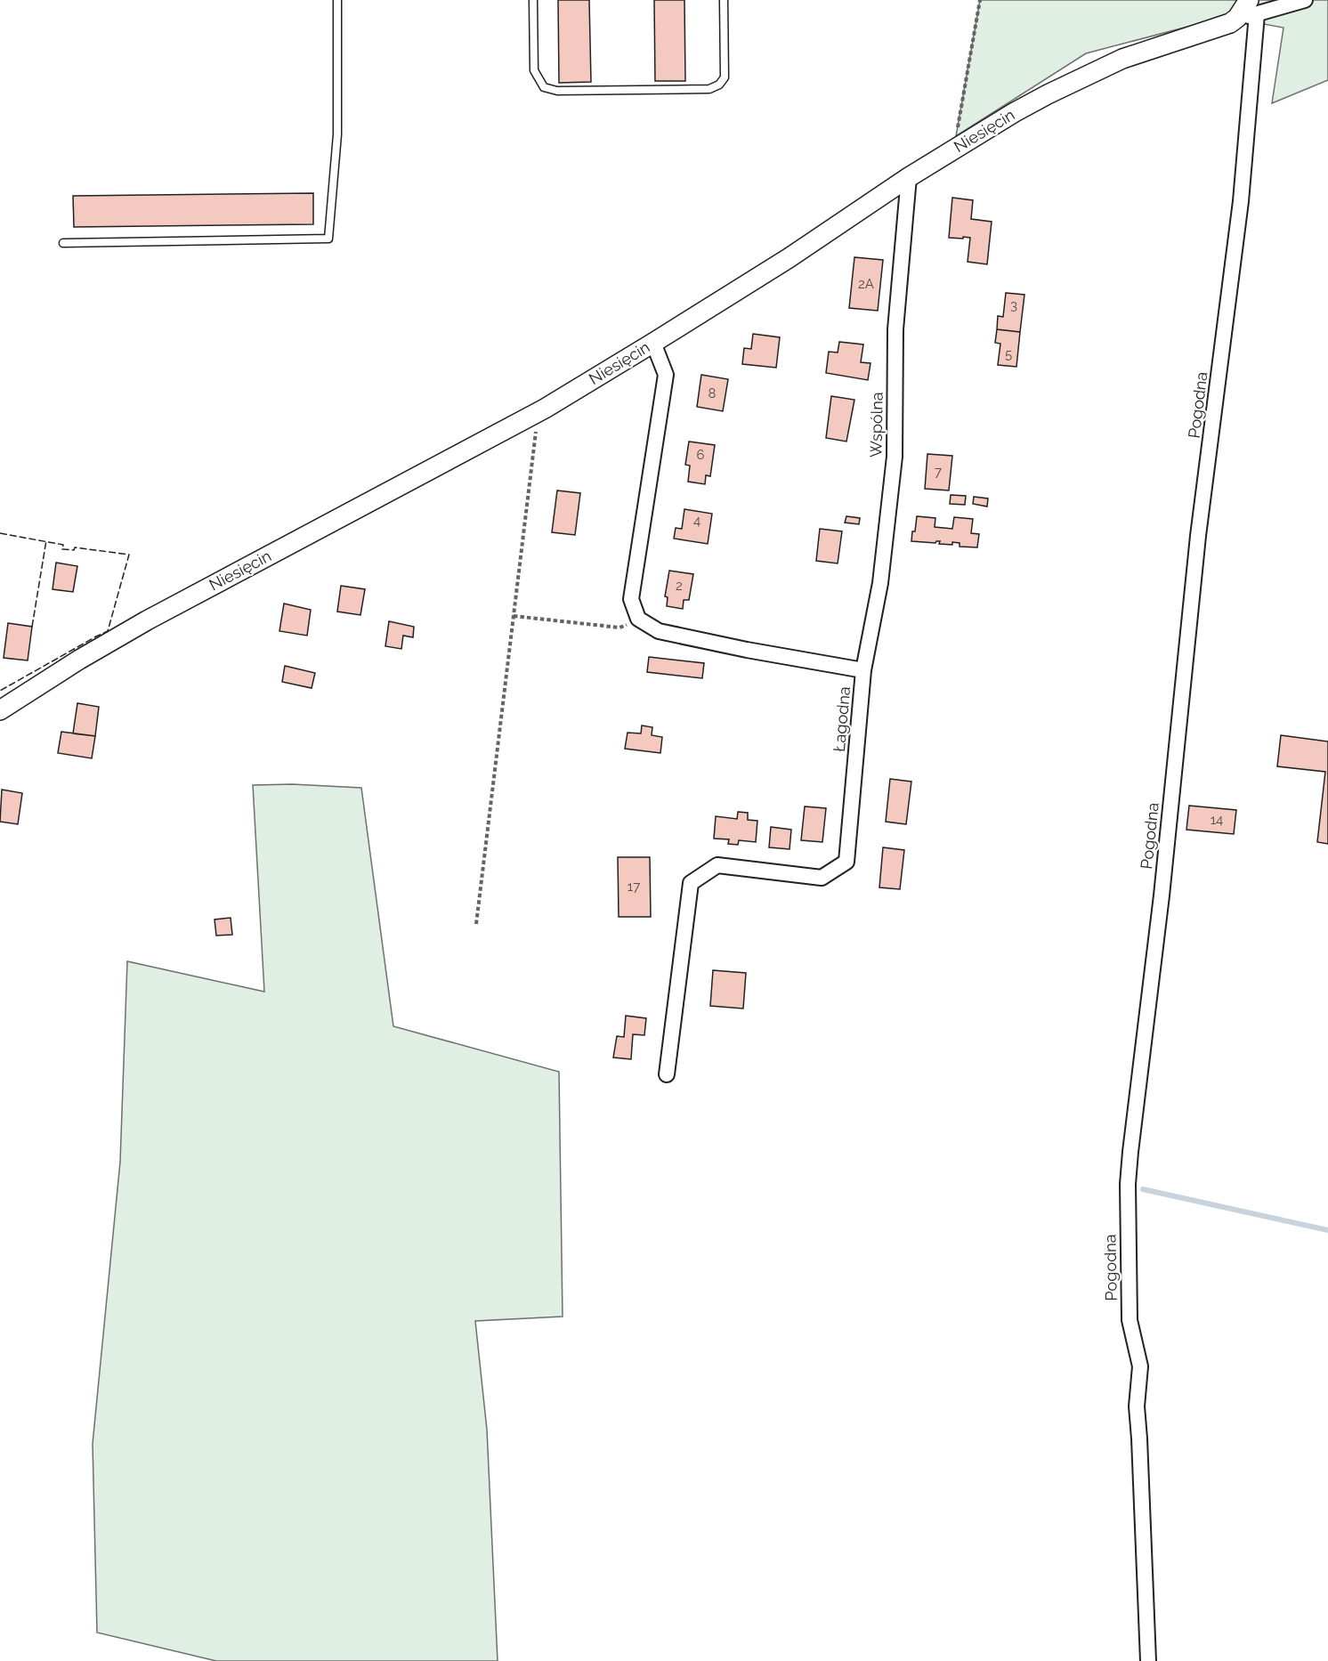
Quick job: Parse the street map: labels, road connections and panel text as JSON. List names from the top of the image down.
{
  "streets": {
    "street": [
      "Niesięcin",
      "Pogodna",
      "Wspólna",
      "Łagodna"
    ]
  },
  "crossings": [
    ["Niesięcin", "Pogodna"],
    ["Niesięcin", "Wspólna"],
    ["Wspólna", "Łagodna"]
  ],
  "house_numbers": [
    "2A",
    "3",
    "5",
    "8",
    "6",
    "7",
    "4",
    "2",
    "14",
    "17"
  ]
}
